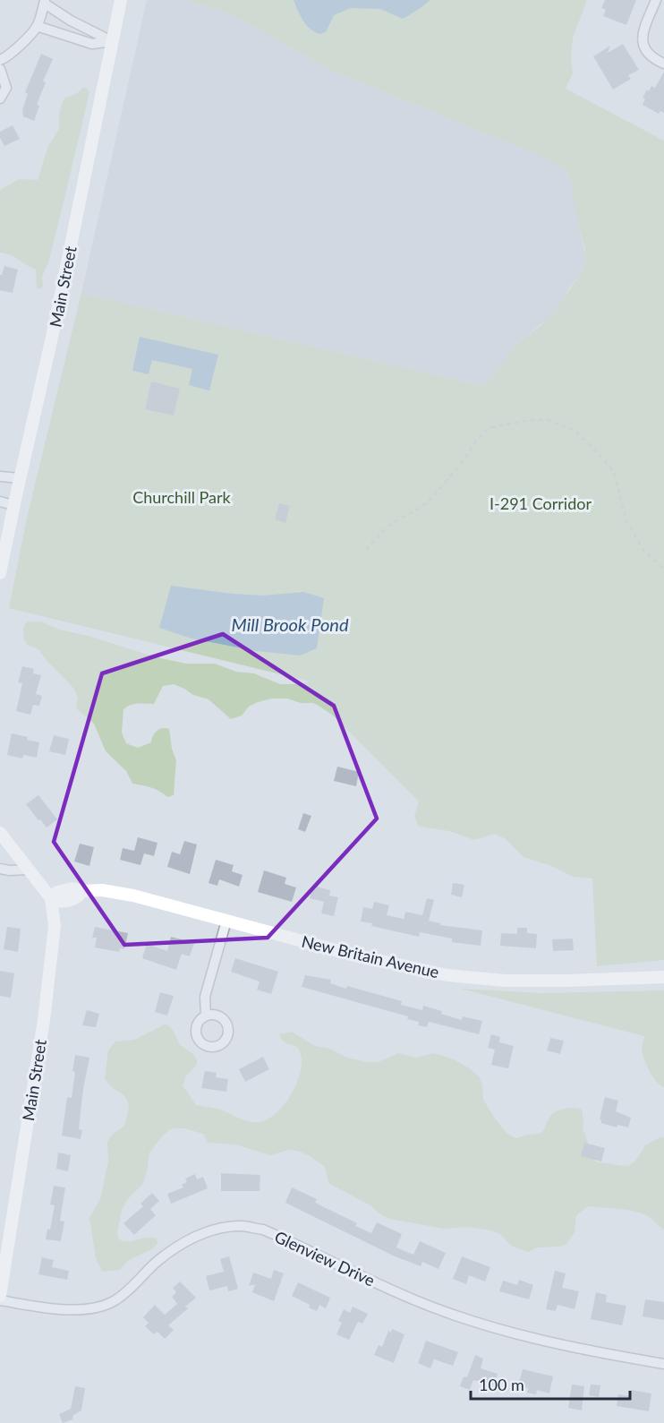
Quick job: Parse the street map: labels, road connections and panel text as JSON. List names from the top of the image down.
{
  "streets": {
    "main road": ["Main Street", "New Britain Avenue"],
    "street": ["Glenview Drive"]
  },
  "crossings": [
    ["Main Street", "New Britain Avenue"]
  ],
  "water": ["Mill Brook Pond"],
  "parks": ["Churchill Park", "I-291 Corridor"],
  "scale_bar": "100 m"
}
